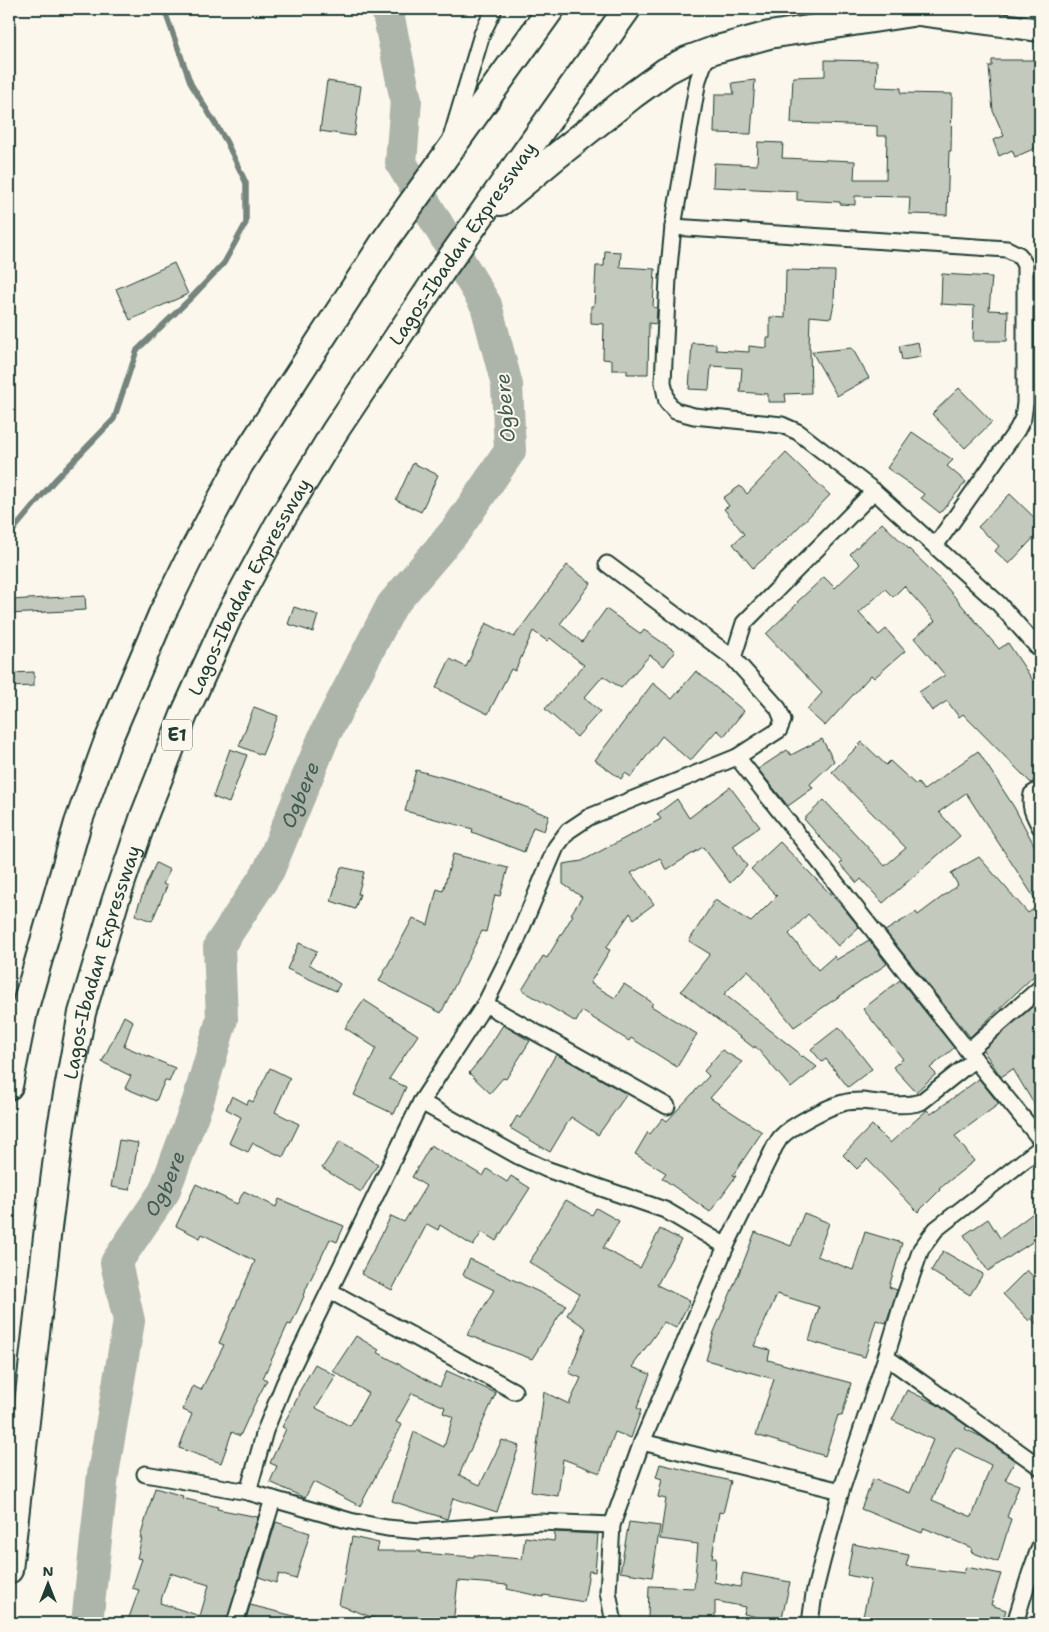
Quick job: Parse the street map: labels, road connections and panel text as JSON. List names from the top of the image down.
{
  "streets": {
    "highway": ["Lagos-Ibadan Expressway", "E1"]
  },
  "water": ["Ogbere"],
  "north": "top"
}
